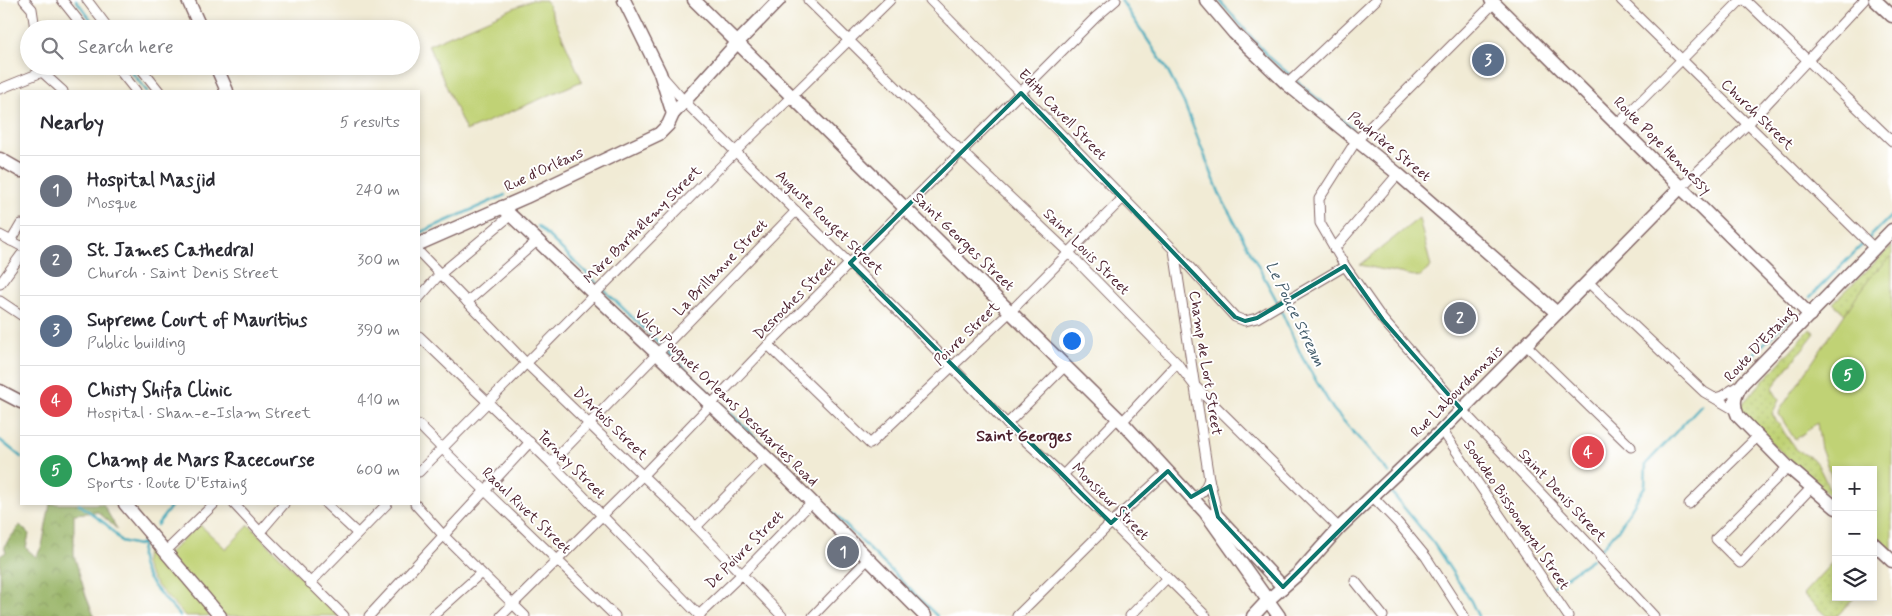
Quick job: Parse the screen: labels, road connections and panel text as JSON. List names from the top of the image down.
{
  "streets": {
    "main road": [
      "Route Pope Hennessy",
      "Poudrière Street",
      "Rue d'Orléans",
      "Saint Georges Street",
      "Route D'Estaing",
      "Rue Labourdonnais",
      "Volcy Pougnet Orleans Deschartes Road"
    ],
    "street": [
      "Edith Cavell Street",
      "Church Street",
      "Auguste Rouget Street",
      "Mère Barthélemy Street",
      "Saint Louis Street",
      "La Brillanne Street",
      "Desroches Street",
      "Poivre Street",
      "Champ de Lort Street",
      "D'Artois Street",
      "Ternay Street",
      "Saint Denis Street",
      "Monsieur Street",
      "Raoul Rivet Street",
      "Sookdeo Bissoondoyal Street",
      "De Poivre Street"
    ]
  },
  "crossings": [
    ["Edith Cavell Street", "Desroches Street"],
    ["Edith Cavell Street", "Poivre Street"],
    ["Edith Cavell Street", "Champ de Lort Street"],
    ["Edith Cavell Street", "Saint Denis Street"],
    ["Church Street", "Route D'Estaing"],
    ["Route Pope Hennessy", "Route D'Estaing"],
    ["Route Pope Hennessy", "Rue Labourdonnais"],
    ["Route Pope Hennessy", "Saint Denis Street"],
    ["Poudrière Street", "Rue Labourdonnais"],
    ["Poudrière Street", "Saint Denis Street"],
    ["Rue d'Orléans", "Auguste Rouget Street"],
    ["Rue d'Orléans", "Saint Georges Street"],
    ["Rue d'Orléans", "Volcy Pougnet Orleans Deschartes Road"],
    ["Auguste Rouget Street", "Mère Barthélemy Street"],
    ["Auguste Rouget Street", "La Brillanne Street"],
    ["Auguste Rouget Street", "Desroches Street"],
    ["Auguste Rouget Street", "Poivre Street"],
    ["Auguste Rouget Street", "Monsieur Street"],
    ["Mère Barthélemy Street", "Saint Georges Street"],
    ["Mère Barthélemy Street", "Saint Louis Street"],
    ["Mère Barthélemy Street", "Volcy Pougnet Orleans Deschartes Road"],
    ["Mère Barthélemy Street", "D'Artois Street"],
    ["Mère Barthélemy Street", "Ternay Street"],
    ["Mère Barthélemy Street", "Raoul Rivet Street"],
    ["Saint Georges Street", "Desroches Street"],
    ["Saint Georges Street", "Poivre Street"],
    ["Saint Georges Street", "Champ de Lort Street"],
    ["Saint Georges Street", "Rue Labourdonnais"],
    ["Saint Louis Street", "Desroches Street"],
    ["Saint Louis Street", "Poivre Street"],
    ["Saint Louis Street", "Champ de Lort Street"],
    ["Saint Louis Street", "Rue Labourdonnais"],
    ["La Brillanne Street", "Volcy Pougnet Orleans Deschartes Road"],
    ["La Brillanne Street", "D'Artois Street"],
    ["La Brillanne Street", "Ternay Street"],
    ["Desroches Street", "Poivre Street"],
    ["Desroches Street", "Volcy Pougnet Orleans Deschartes Road"],
    ["Desroches Street", "D'Artois Street"],
    ["Desroches Street", "Ternay Street"],
    ["Desroches Street", "Raoul Rivet Street"],
    ["Poivre Street", "Monsieur Street"],
    ["Rue Labourdonnais", "Saint Denis Street"],
    ["Rue Labourdonnais", "Sookdeo Bissoondoyal Street"],
    ["Volcy Pougnet Orleans Deschartes Road", "De Poivre Street"],
    ["D'Artois Street", "De Poivre Street"],
    ["Ternay Street", "De Poivre Street"]
  ],
  "districts": ["Saint Georges"],
  "water": ["Le Pouce Stream"],
  "page": {
    "search": "Search here",
    "pins": [
      "3",
      "2",
      "5",
      "4",
      "1"
    ],
    "heading": ["Nearby", "5 results"],
    "list": [
      {
        "mark": "1",
        "name": "Hospital Masjid",
        "note": "Mosque",
        "value": "240 m"
      },
      {
        "mark": "2",
        "name": "St. James Cathedral",
        "note": "Church · Saint Denis Street",
        "value": "300 m"
      },
      {
        "mark": "3",
        "name": "Supreme Court of Mauritius",
        "note": "Public building",
        "value": "390 m"
      },
      {
        "mark": "4",
        "name": "Chisty Shifa Clinic",
        "note": "Hospital · Shan-e-Islam Street",
        "value": "410 m"
      },
      {
        "mark": "5",
        "name": "Champ de Mars Racecourse",
        "note": "Sports · Route D'Estaing",
        "value": "600 m"
      }
    ],
    "map_buttons": ["+", "−"]
  }
}
